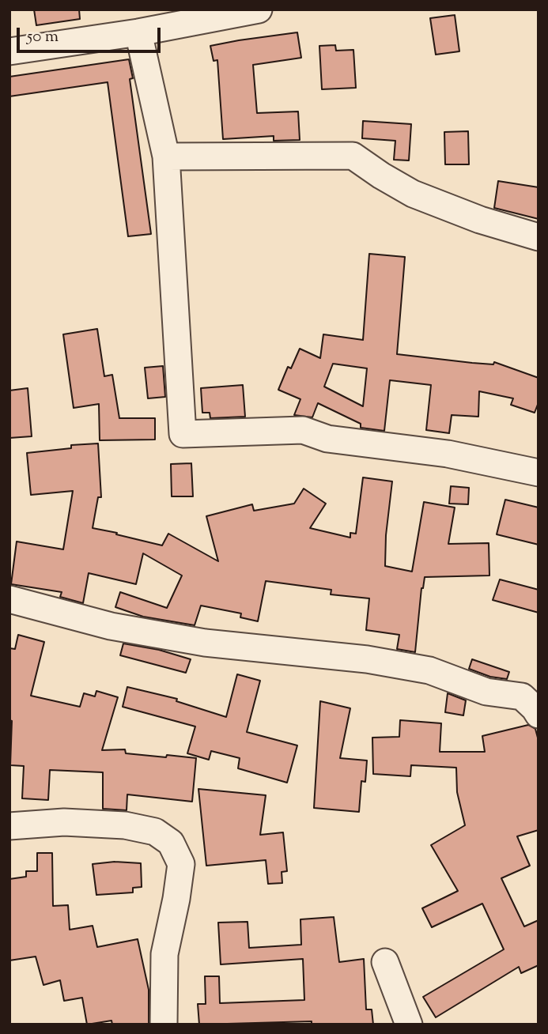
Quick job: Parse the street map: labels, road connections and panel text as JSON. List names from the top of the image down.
{
  "scale_bar": "50 m"
}
